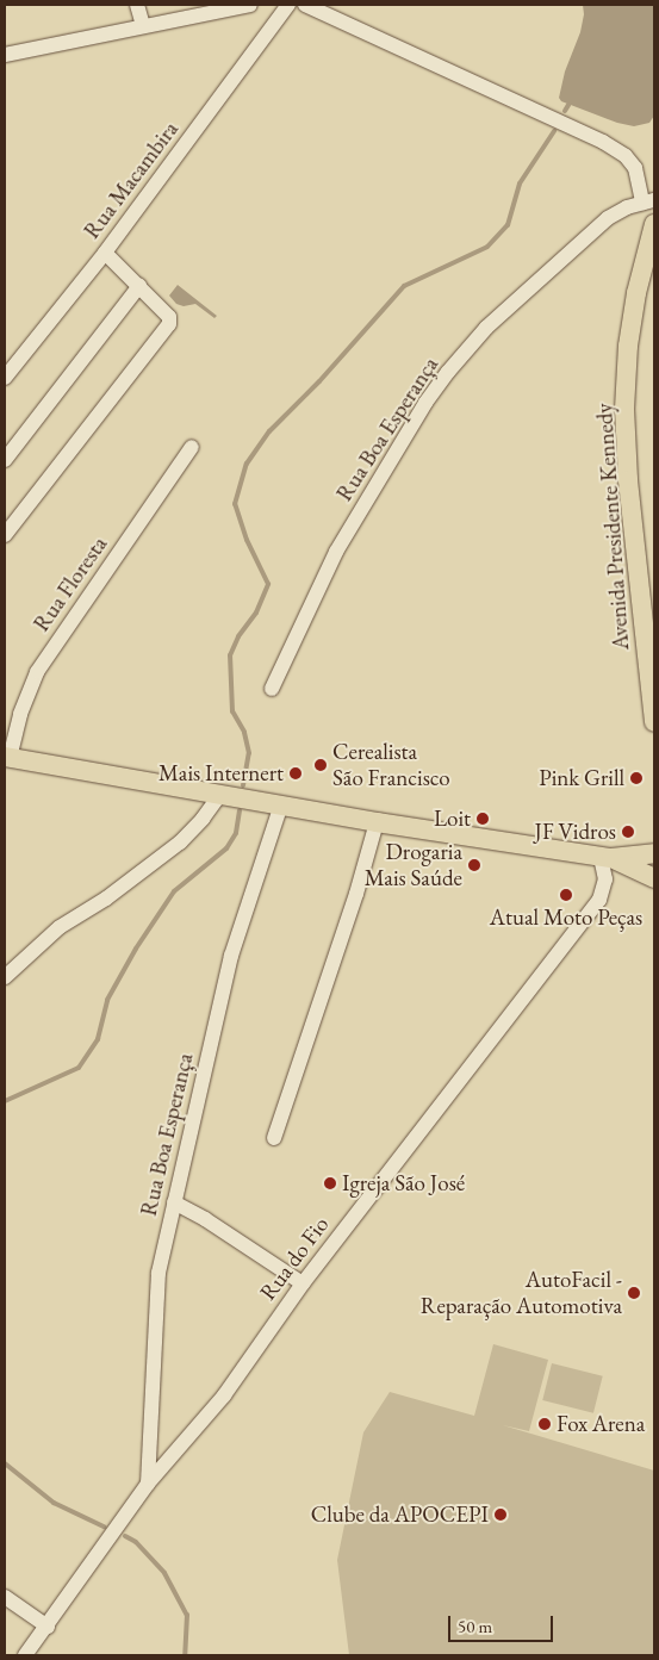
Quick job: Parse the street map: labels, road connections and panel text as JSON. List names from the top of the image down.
{
  "streets": {
    "main road": ["Avenida Presidente Kennedy"],
    "street": [
      "Rua Macambira",
      "Rua Boa Esperança",
      "Rua Floresta",
      "Rua do Fio"
    ]
  },
  "crossings": [
    ["Rua Boa Esperança", "Rua do Fio"]
  ],
  "places": [
    "Cerealista São Francisco",
    "Mais Internert",
    "Pink Grill",
    "Loit",
    "JF Vidros",
    "Drogaria Mais Saúde",
    "Atual Moto Peças",
    "Igreja São José",
    "AutoFacil - Reparação Automotiva",
    "Fox Arena",
    "Clube da APOCEPI"
  ],
  "scale_bar": "50 m"
}
